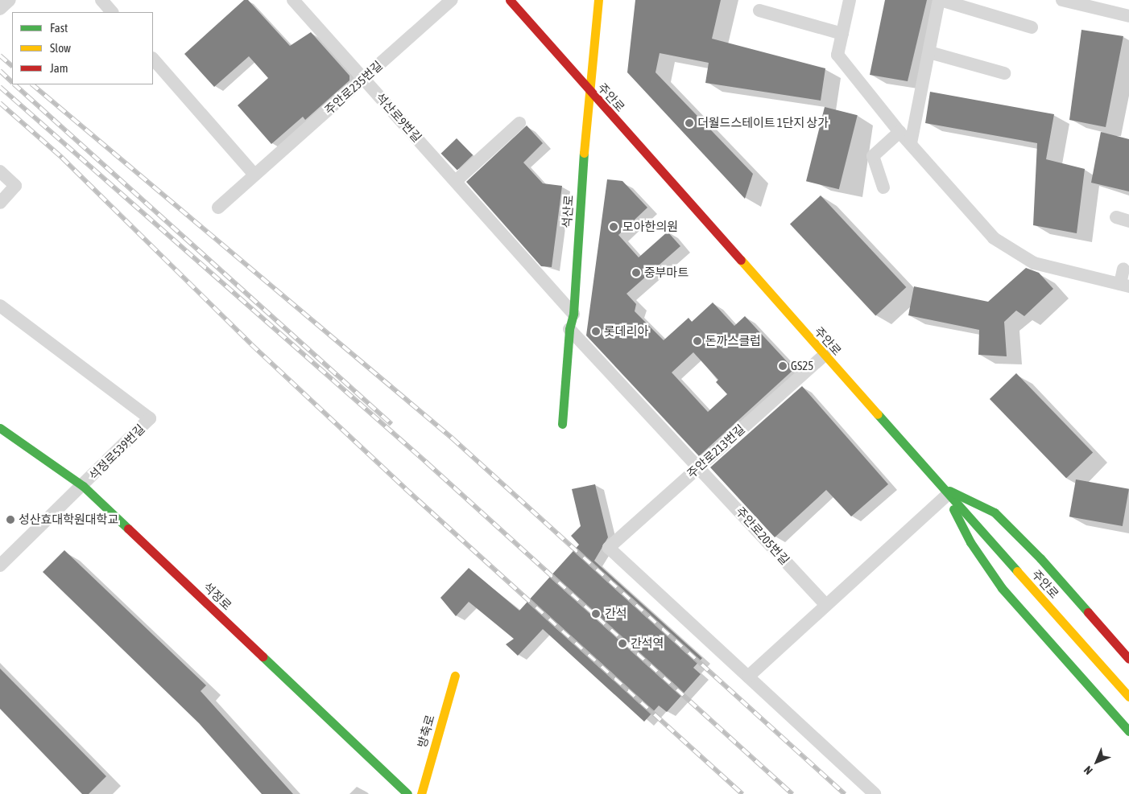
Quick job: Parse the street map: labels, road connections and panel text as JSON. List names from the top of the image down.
{
  "streets": {
    "main road": [
      "주안로",
      "석산로",
      "석정로",
      "방축로"
    ],
    "street": [
      "주안로235번길",
      "석산로9번길",
      "주안로213번길",
      "석정로539번길",
      "주안로205번길"
    ]
  },
  "crossings": [
    ["주안로235번길", "석산로9번길"],
    ["주안로", "석산로"],
    ["주안로", "주안로213번길"],
    ["석산로9번길", "석산로"],
    ["석산로", "주안로205번길"],
    ["주안로213번길", "주안로205번길"],
    ["석정로539번길", "석정로"]
  ],
  "places": [
    "더월드스테이트 1단지 상가",
    "모아한의원",
    "중부마트",
    "롯데리아",
    "돈까스클럽",
    "GS25",
    "성산효대학원대학교",
    "간석",
    "간석역"
  ],
  "legend": ["Fast", "Slow", "Jam"],
  "north": "bottom left"
}
